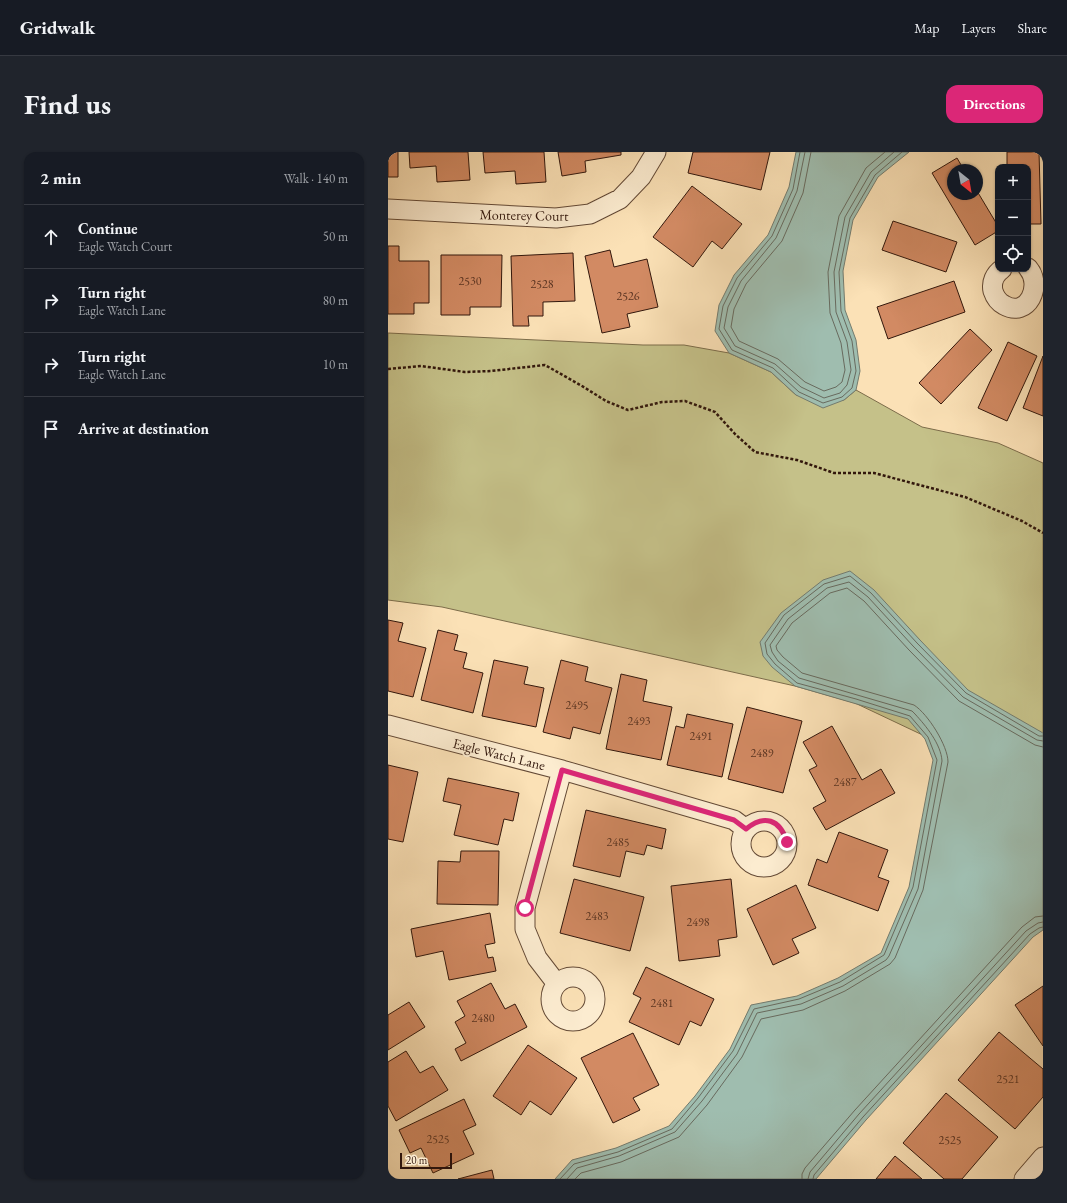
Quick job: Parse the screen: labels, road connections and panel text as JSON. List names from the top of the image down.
{
  "streets": {
    "street": ["Monterey Court", "Eagle Watch Lane"]
  },
  "house_numbers": [
    "2530",
    "2528",
    "2526",
    "2495",
    "2493",
    "2491",
    "2489",
    "2487",
    "2485",
    "2483",
    "2498",
    "2481",
    "2480",
    "2521",
    "2525",
    "2525"
  ],
  "scale_bar": "20 m",
  "north": "bottom right",
  "page": {
    "header": "Gridwalk",
    "nav": ["Map", "Layers", "Share"],
    "buttons": "Directions",
    "title": "Find us",
    "heading": ["2 min", "Walk · 140 m"],
    "map_buttons": ["+", "−"],
    "list": [
      ["Continue", "Eagle Watch Court", "50 m"],
      ["Turn right", "Eagle Watch Lane", "80 m"],
      ["Turn right", "Eagle Watch Lane", "10 m"],
      "Arrive at destination"
    ],
    "scale": "20 m"
  }
}
